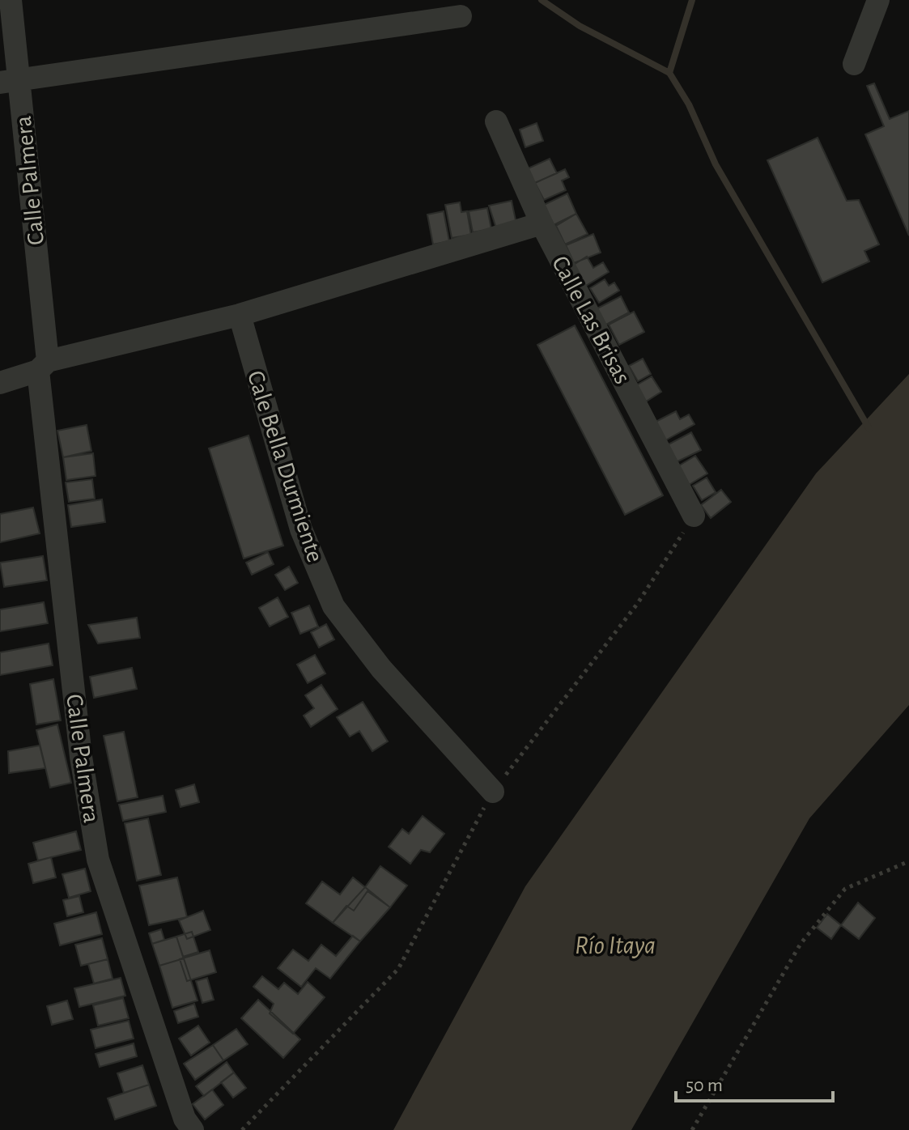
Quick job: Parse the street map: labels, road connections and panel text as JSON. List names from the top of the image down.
{
  "streets": {
    "street": ["Calle Palmera", "Calle Las Brisas", "Cale Bella Durmiente"]
  },
  "water": ["Río Itaya"],
  "scale_bar": "50 m"
}
